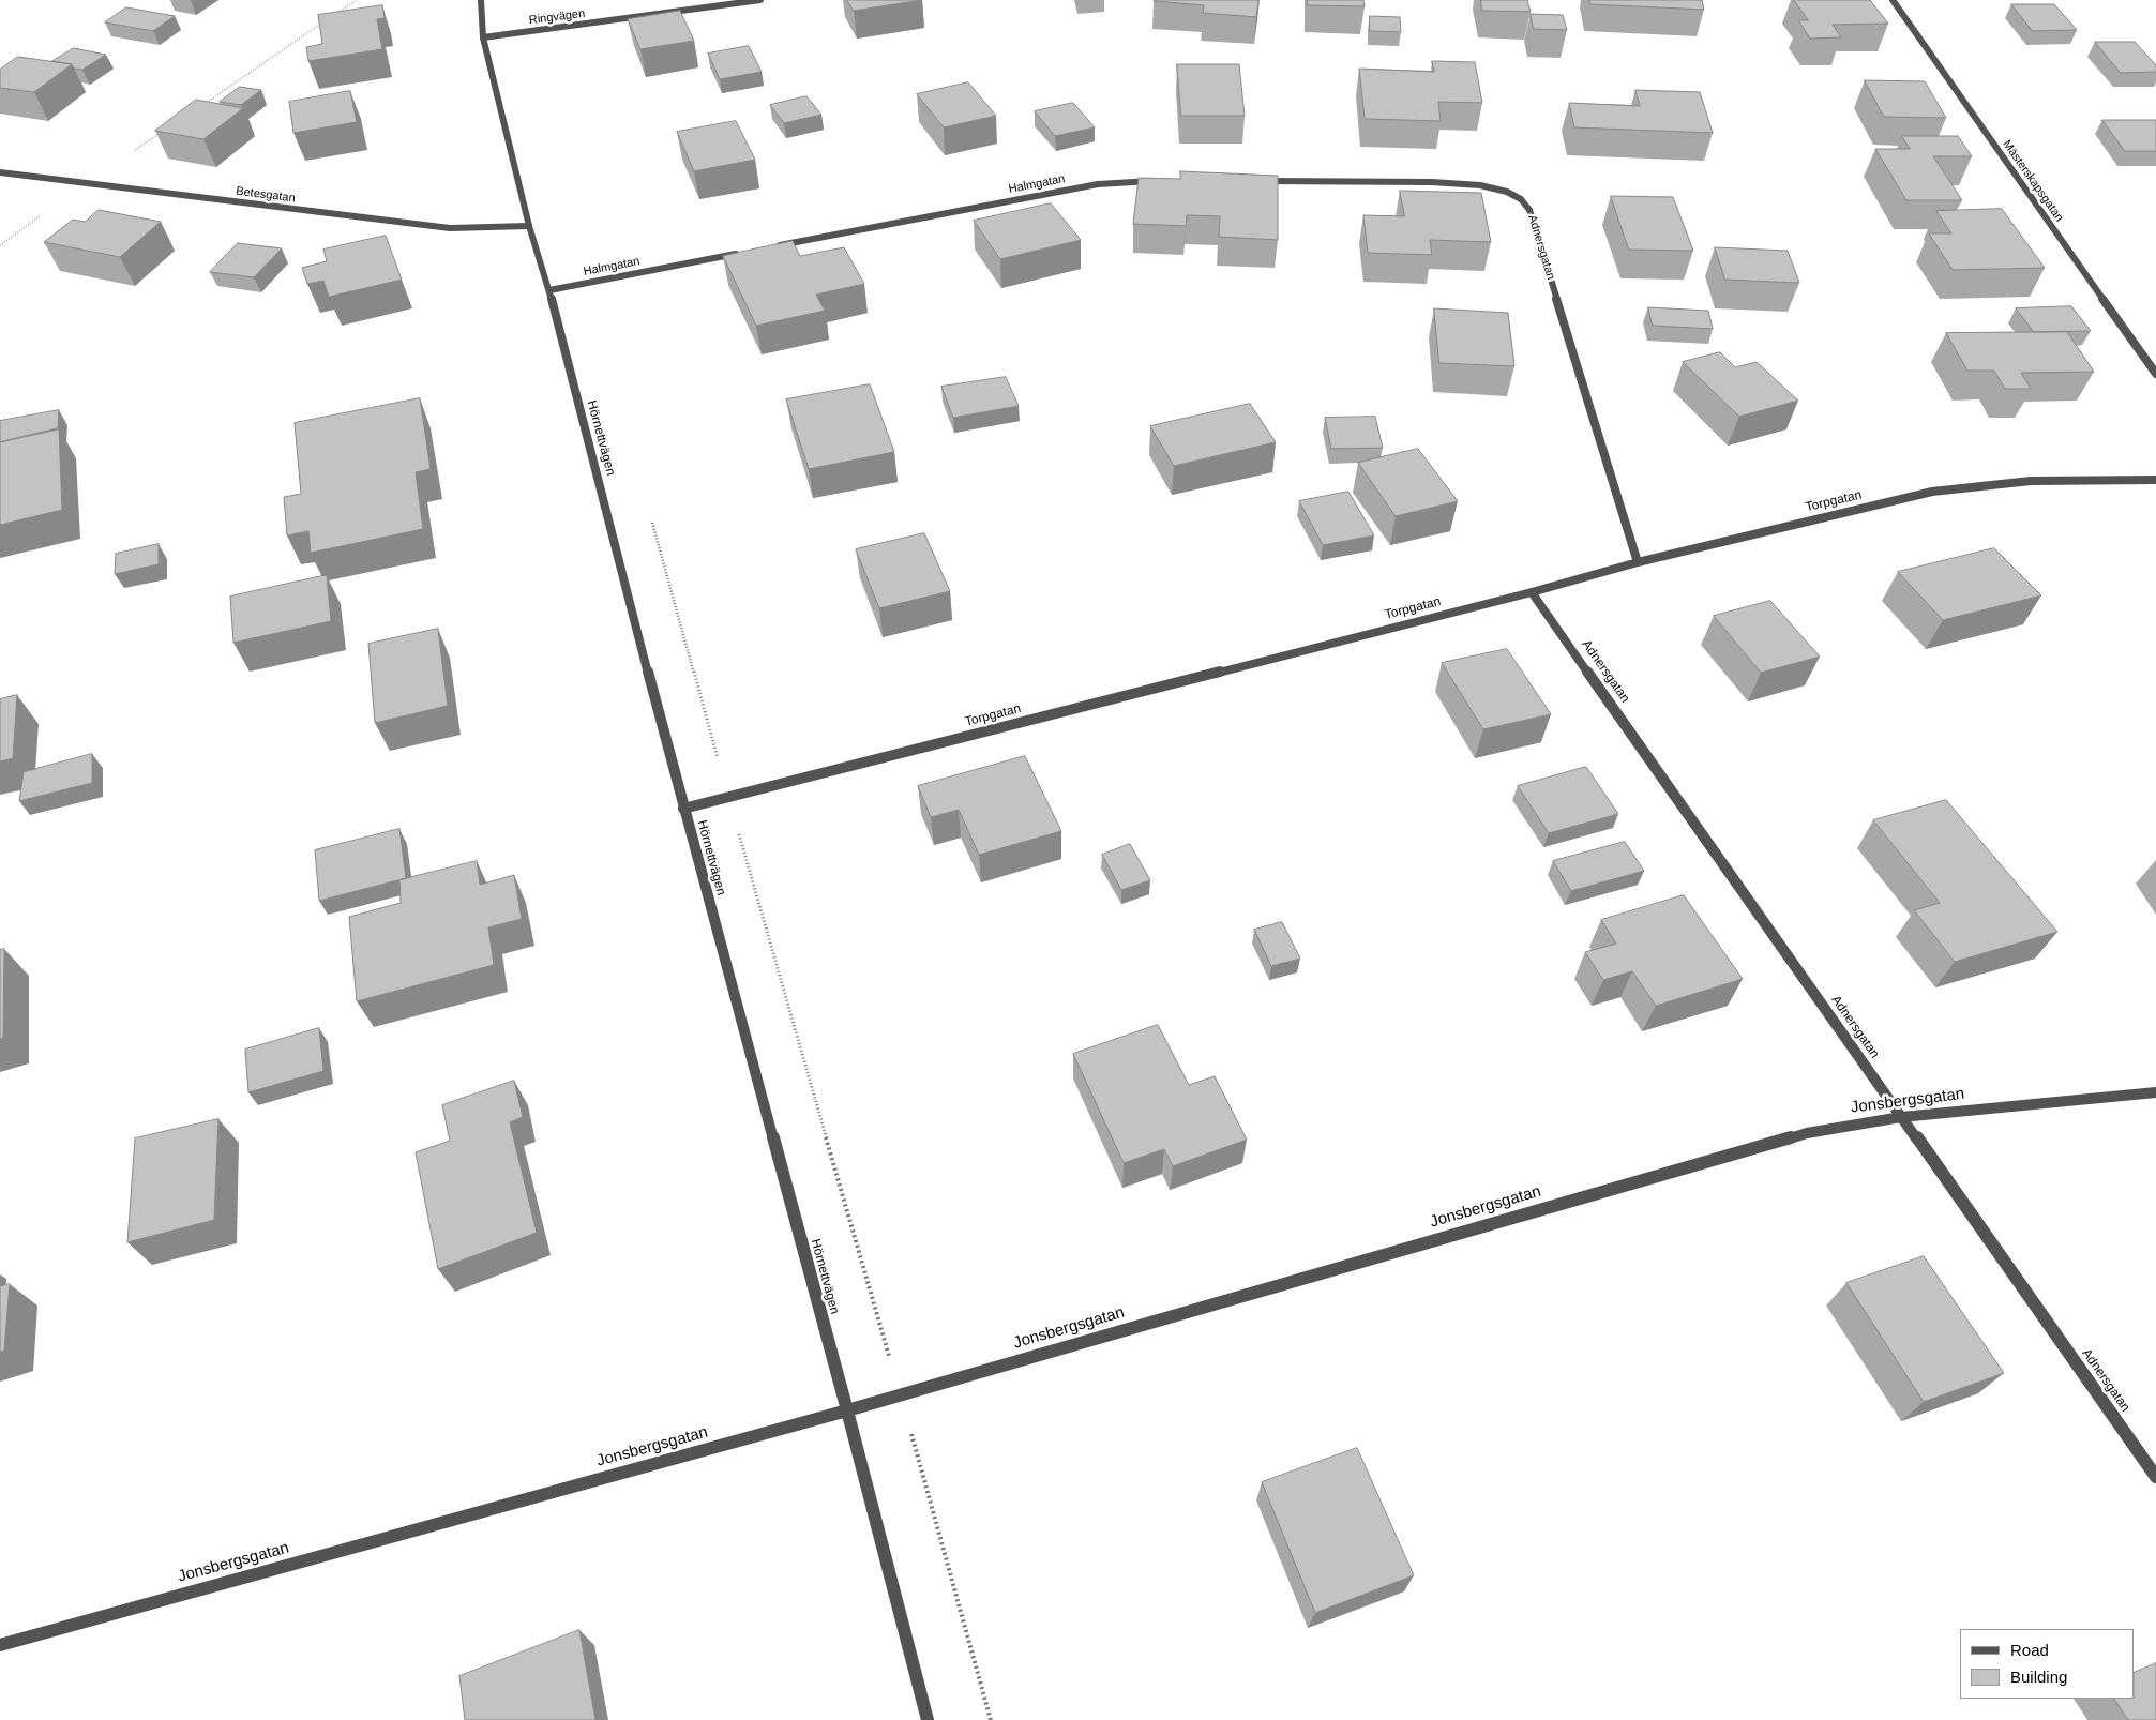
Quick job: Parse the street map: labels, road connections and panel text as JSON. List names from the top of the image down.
{
  "streets": {
    "street": [
      "Ringvägen",
      "Mästerskapsgatan",
      "Halmgatan",
      "Betesgatan",
      "Adnersgatan",
      "Hörnettvägen",
      "Torpgatan",
      "Jonsbergsgatan"
    ]
  },
  "crossings": [
    ["Ringvägen", "Hörnettvägen"],
    ["Halmgatan", "Hörnettvägen"],
    ["Betesgatan", "Hörnettvägen"],
    ["Adnersgatan", "Torpgatan"],
    ["Adnersgatan", "Jonsbergsgatan"],
    ["Hörnettvägen", "Torpgatan"],
    ["Hörnettvägen", "Jonsbergsgatan"]
  ],
  "legend": ["Road", "Building"]
}
